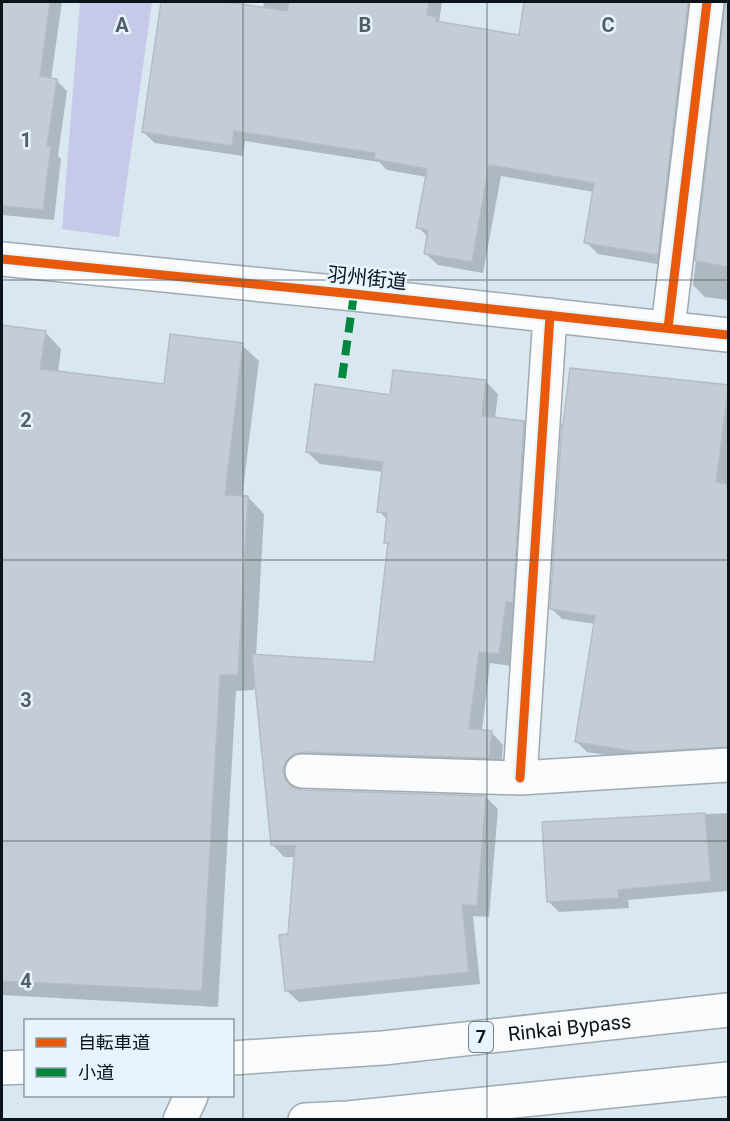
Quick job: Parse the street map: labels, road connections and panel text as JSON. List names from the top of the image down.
{
  "streets": {
    "main road": ["羽州街道", "Rinkai Bypass", "7"]
  },
  "legend": ["自転車道", "小道"],
  "grid": {
    "columns": ["A", "B", "C"],
    "rows": [
      "1",
      "2",
      "3",
      "4"
    ]
  }
}
